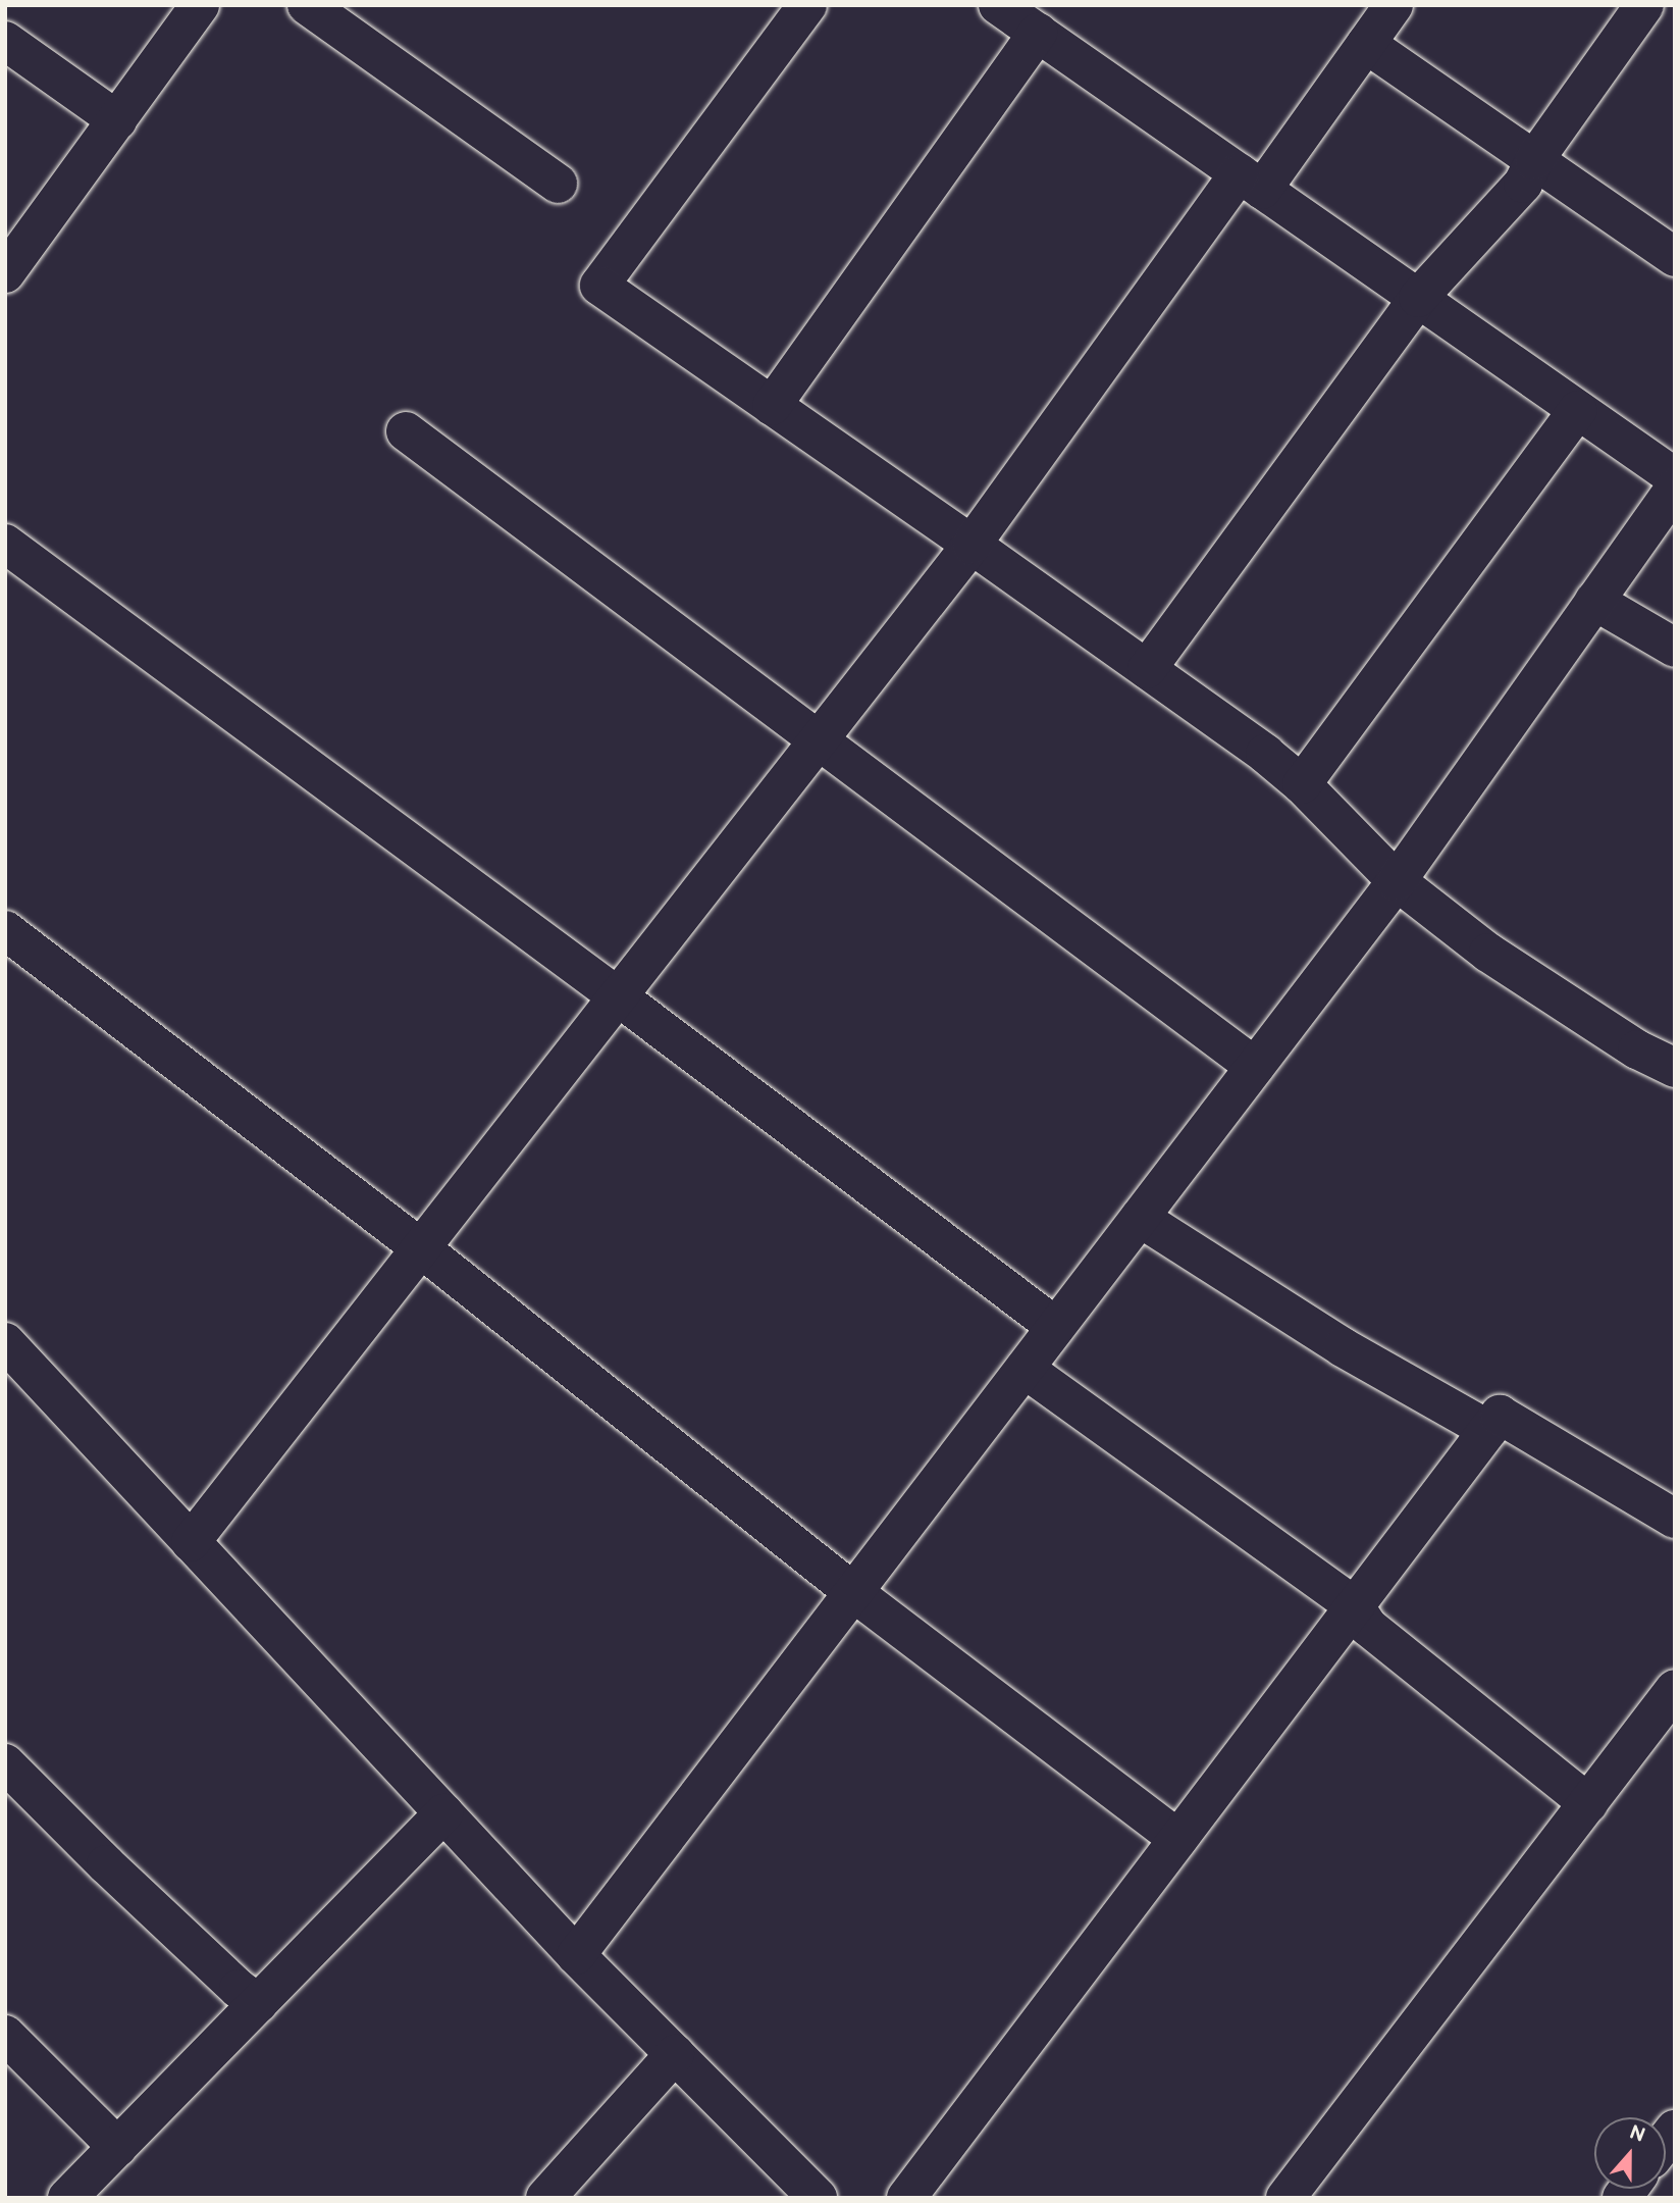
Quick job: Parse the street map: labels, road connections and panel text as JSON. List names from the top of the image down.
{
  "north": "top"
}
